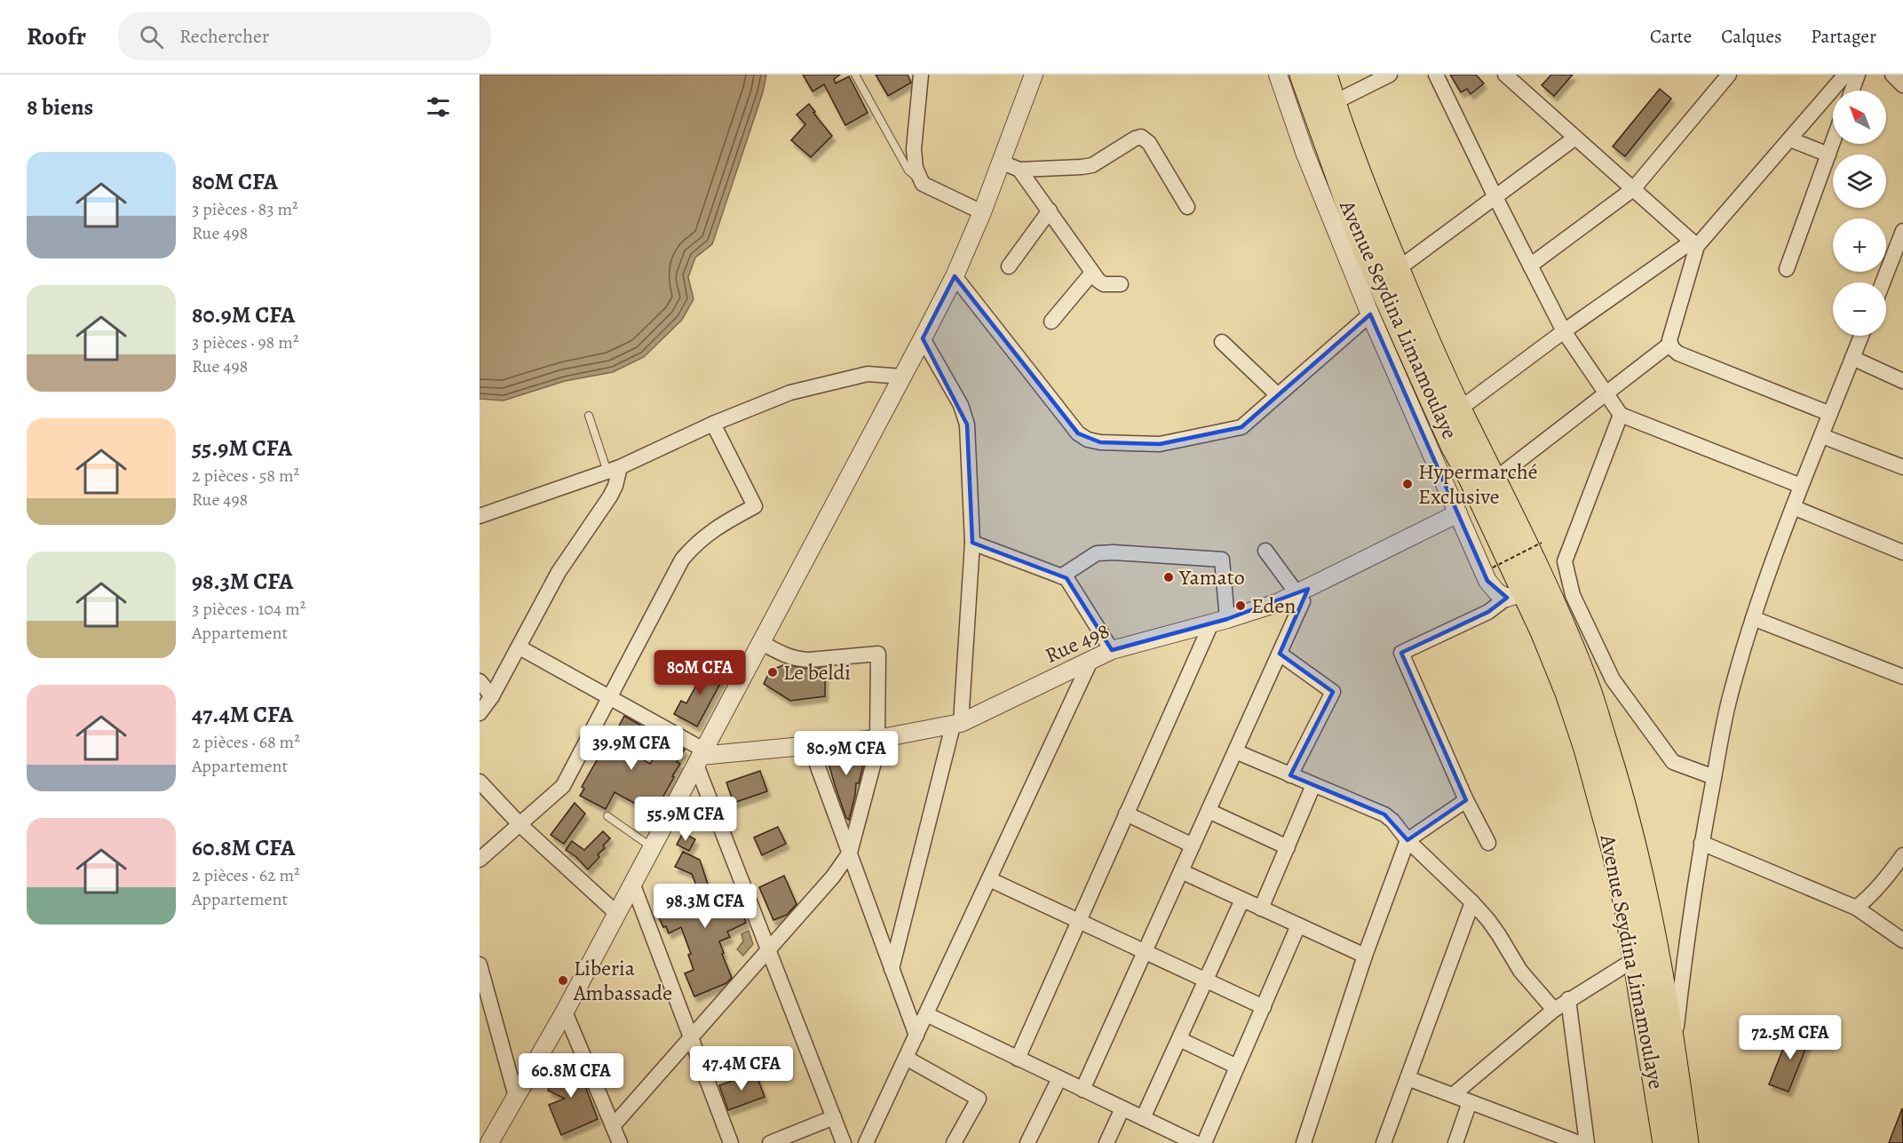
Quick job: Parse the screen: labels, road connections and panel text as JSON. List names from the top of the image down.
{
  "streets": {
    "highway": ["Avenue Seydina Limamoulaye"],
    "street": ["Rue 498"]
  },
  "places": [
    "Hypermarché Exclusive",
    "Yamato",
    "Eden",
    "Le beldi",
    "Liberia Ambassade"
  ],
  "north": "top left",
  "page": {
    "header": "Roofr",
    "search": "Rechercher",
    "nav": ["Carte", "Calques", "Partager"],
    "heading": "8 biens",
    "map_buttons": ["+", "−"],
    "list": [
      {
        "name": "80M CFA",
        "note": "3 pièces · 83 m² · Rue 498"
      },
      {
        "name": "80.9M CFA",
        "note": "3 pièces · 98 m² · Rue 498"
      },
      {
        "name": "55.9M CFA",
        "note": "2 pièces · 58 m² · Rue 498"
      },
      {
        "name": "98.3M CFA",
        "note": "3 pièces · 104 m² · Appartement"
      },
      {
        "name": "47.4M CFA",
        "note": "2 pièces · 68 m² · Appartement"
      },
      {
        "name": "60.8M CFA",
        "note": "2 pièces · 62 m² · Appartement"
      }
    ],
    "price": [
      "80M CFA",
      "39.9M CFA",
      "80.9M CFA",
      "55.9M CFA",
      "98.3M CFA",
      "72.5M CFA",
      "47.4M CFA",
      "60.8M CFA"
    ]
  }
}
